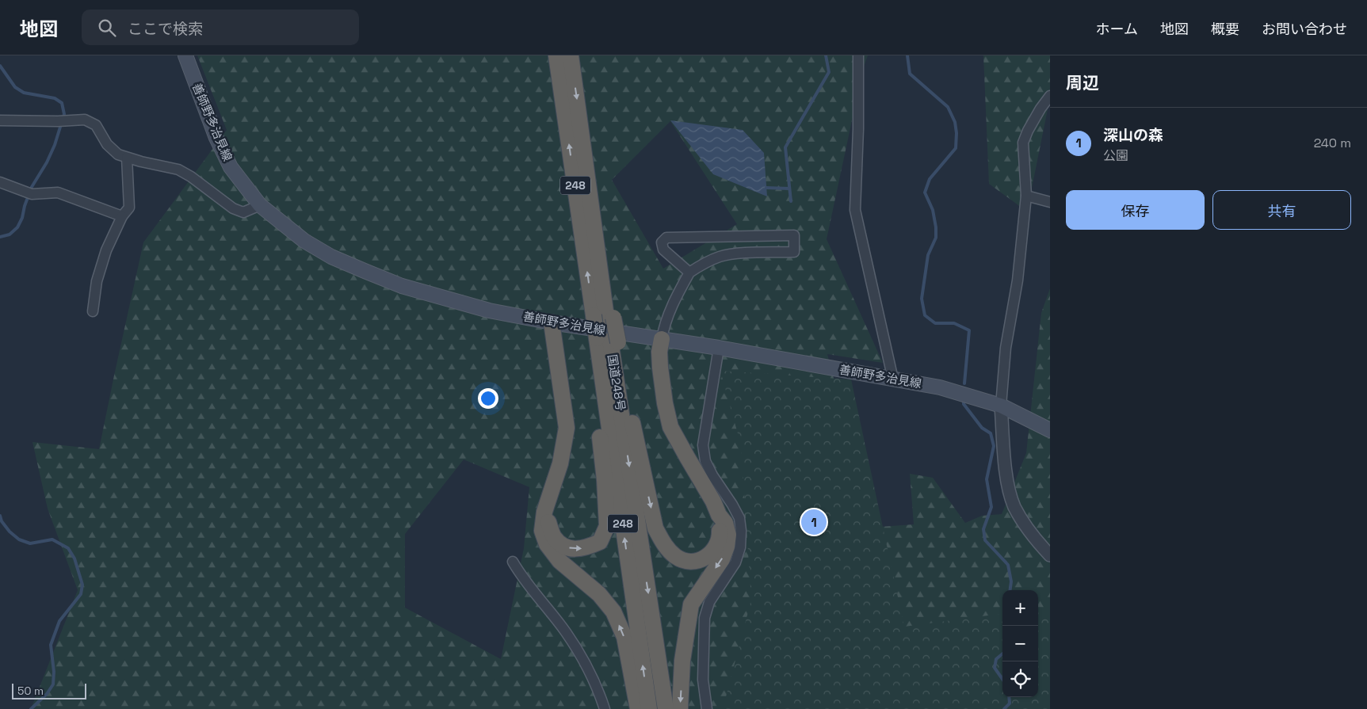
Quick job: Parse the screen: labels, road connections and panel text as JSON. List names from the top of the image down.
{
  "streets": {
    "highway": ["248", "国道248号"],
    "main road": ["善師野多治見線"]
  },
  "scale_bar": "50 m",
  "page": {
    "header": "地図",
    "search": "ここで検索",
    "nav": [
      "ホーム",
      "地図",
      "概要",
      "お問い合わせ"
    ],
    "heading": "周辺",
    "list": [
      {
        "mark": "1",
        "name": "深山の森",
        "note": "公園",
        "value": "240 m"
      }
    ],
    "buttons": ["保存", "共有"],
    "pins": "1",
    "map_buttons": ["+", "−"],
    "scale": "50 m"
  }
}
